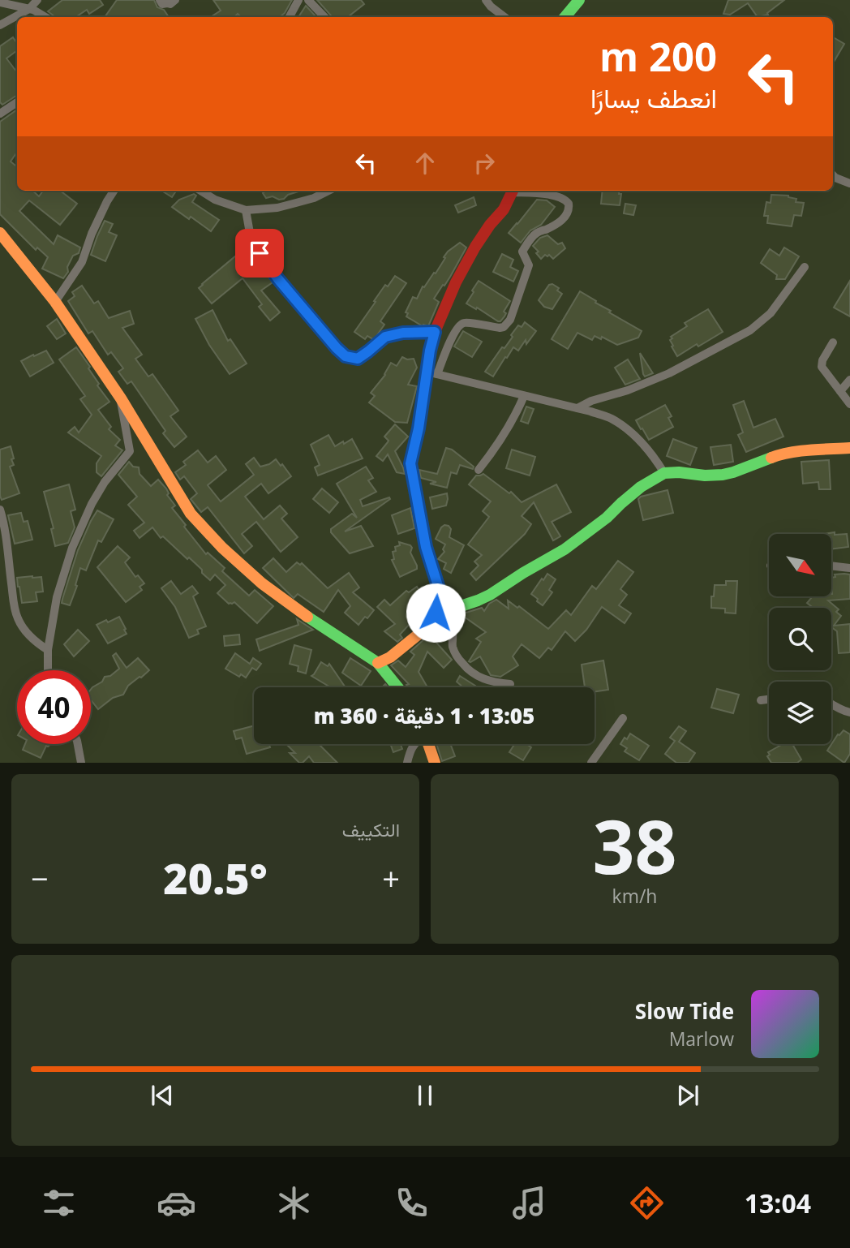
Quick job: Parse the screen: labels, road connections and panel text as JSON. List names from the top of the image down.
{
  "north": "bottom right",
  "page": {
    "turn": ["200 m", "انعطف يسارًا"],
    "limit": "40",
    "trip": "13:05 · 1 دقيقة · 360 m",
    "tile": [
      ["38", "km/h"],
      "التكييف"
    ],
    "heat": ["−", "20.5°", "+"],
    "song": ["Slow Tide", "Marlow"],
    "tabs": "13:04"
  }
}
